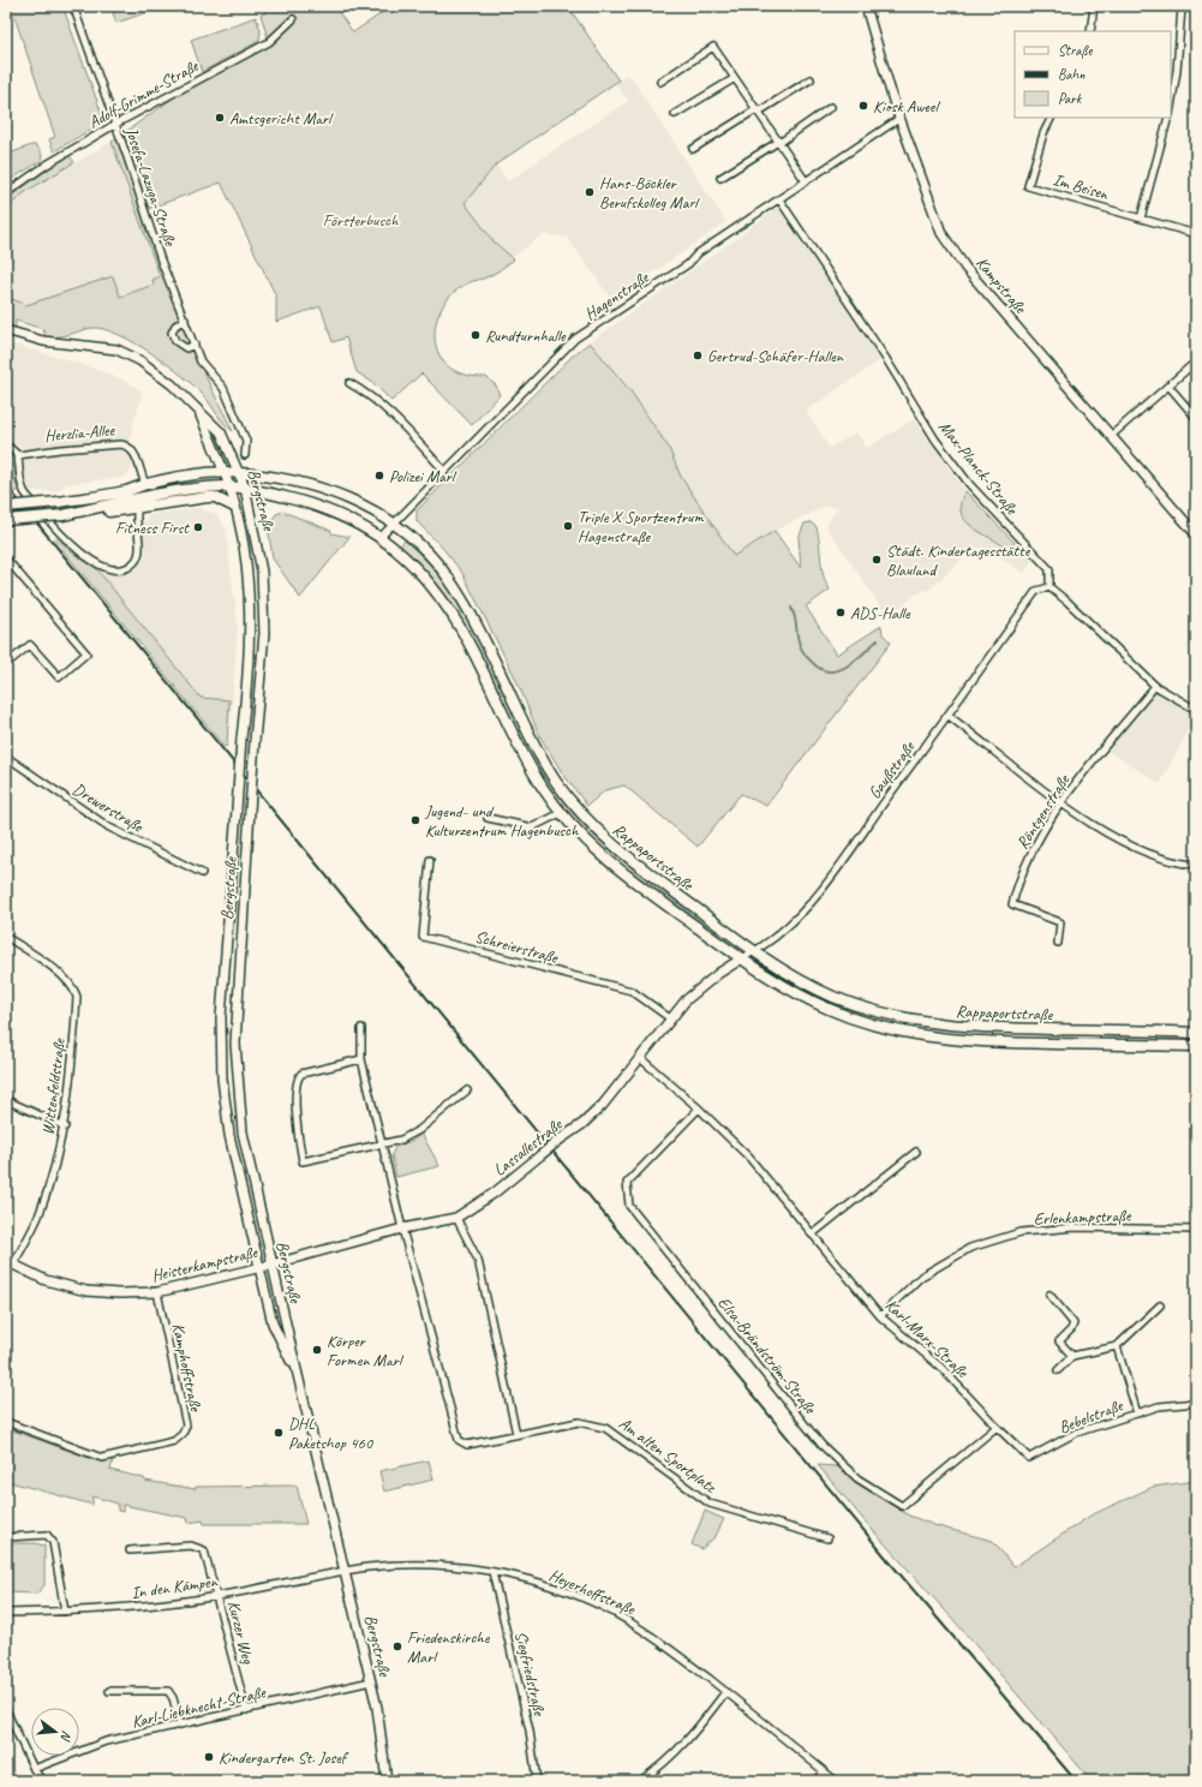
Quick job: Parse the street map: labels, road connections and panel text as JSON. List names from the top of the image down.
{
  "streets": {
    "main road": [
      "Kampstraße",
      "Bergstraße",
      "Rappaportstraße",
      "Lassallestraße",
      "Heisterkampstraße"
    ],
    "street": [
      "Adolf-Grimme-Straße",
      "Josefa-Lazuga-Straße",
      "Im Beisen",
      "Hagenstraße",
      "Herzlia-Allee",
      "Max-Planck-Straße",
      "Gaußstraße",
      "Drewerstraße",
      "Röntgenstraße",
      "Schreierstraße",
      "Wittenfeldstraße",
      "Erlenkampstraße",
      "Karl-Marx-Straße",
      "Elsa-Brändström-Straße",
      "Kamphoffstraße",
      "Bebelstraße",
      "Am alten Sportplatz",
      "In den Kämpen",
      "Heyerhoffstraße",
      "Kurzer Weg",
      "Siegfriedstraße",
      "Karl-Liebknecht-Straße"
    ]
  },
  "crossings": [
    ["Adolf-Grimme-Straße", "Josefa-Lazuga-Straße"],
    ["Kampstraße", "Hagenstraße"],
    ["Hagenstraße", "Max-Planck-Straße"],
    ["Hagenstraße", "Rappaportstraße"],
    ["Max-Planck-Straße", "Gaußstraße"],
    ["Bergstraße", "Rappaportstraße"],
    ["Bergstraße", "Lassallestraße"],
    ["Bergstraße", "Heisterkampstraße"],
    ["Bergstraße", "In den Kämpen"],
    ["Bergstraße", "Heyerhoffstraße"],
    ["Bergstraße", "Karl-Liebknecht-Straße"],
    ["Gaußstraße", "Rappaportstraße"],
    ["Gaußstraße", "Lassallestraße"],
    ["Rappaportstraße", "Lassallestraße"],
    ["Schreierstraße", "Lassallestraße"],
    ["Wittenfeldstraße", "Heisterkampstraße"],
    ["Lassallestraße", "Heisterkampstraße"],
    ["Lassallestraße", "Karl-Marx-Straße"],
    ["Lassallestraße", "Am alten Sportplatz"],
    ["Erlenkampstraße", "Karl-Marx-Straße"],
    ["Heisterkampstraße", "Kamphoffstraße"],
    ["Karl-Marx-Straße", "Elsa-Brändström-Straße"],
    ["Karl-Marx-Straße", "Bebelstraße"],
    ["In den Kämpen", "Heyerhoffstraße"],
    ["In den Kämpen", "Kurzer Weg"],
    ["Heyerhoffstraße", "Siegfriedstraße"],
    ["Kurzer Weg", "Karl-Liebknecht-Straße"]
  ],
  "parks": ["Försterbusch"],
  "places": [
    "Kiosk Aweel",
    "Amtsgericht Marl",
    "Hans-Böckler Berufskolleg Marl",
    "Rundturnhalle",
    "Gertrud-Schäfer-Hallen",
    "Polizei Marl",
    "Triple X Sportzentrum Hagenstraße",
    "Fitness First",
    "Städt. Kindertagesstätte Blauland",
    "ADS-Halle",
    "Jugend- und Kulturzentrum Hagenbusch",
    "Körper Formen Marl",
    "DHL Paketshop 460",
    "Friedenskirche Marl",
    "Kindergarten St. Josef"
  ],
  "legend": ["Straße", "Bahn", "Park"],
  "north": "right"
}
